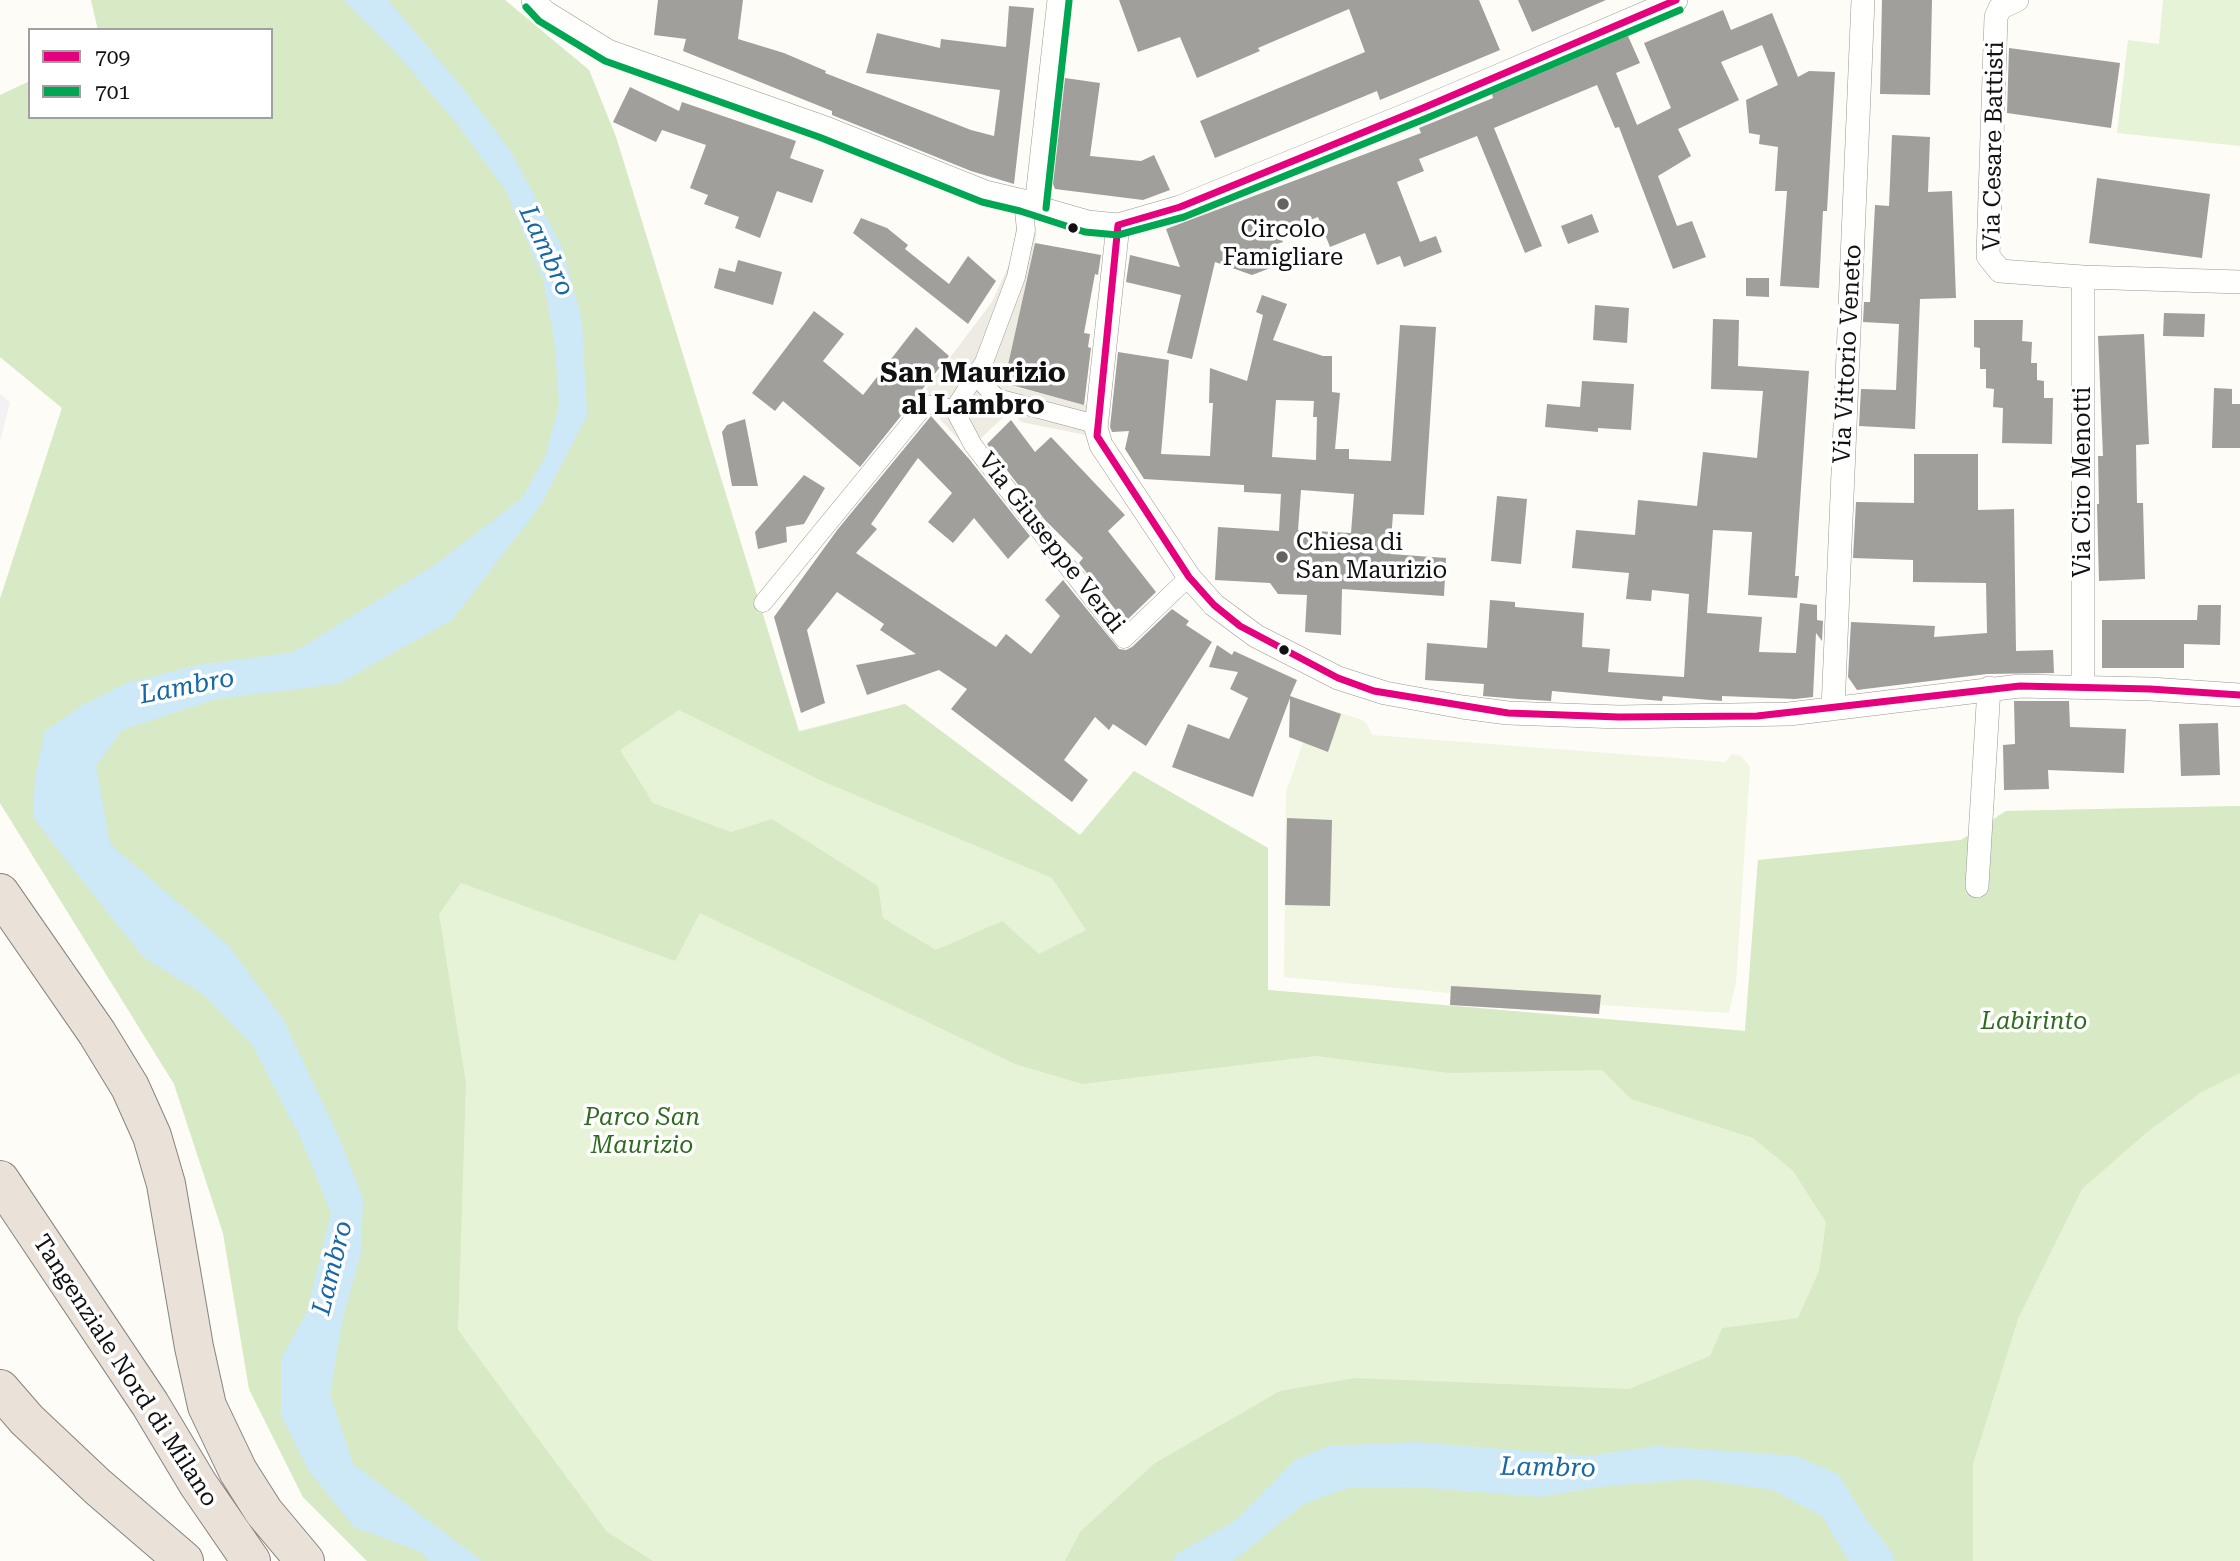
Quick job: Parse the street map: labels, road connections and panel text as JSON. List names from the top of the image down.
{
  "streets": {
    "highway": ["Tangenziale Nord di Milano"],
    "street": [
      "Via Cesare Battisti",
      "Via Vittorio Veneto",
      "Via Ciro Menotti",
      "Via Giuseppe Verdi"
    ]
  },
  "crossings": [
    ["Via Cesare Battisti", "Via Ciro Menotti"]
  ],
  "districts": ["San Maurizio al Lambro"],
  "water": ["Lambro"],
  "parks": ["Labirinto", "Parco San Maurizio"],
  "places": ["Circolo Famigliare", "Chiesa di San Maurizio"],
  "lines": ["transit line 709", "transit line 701"],
  "legend": ["709", "701"]
}
